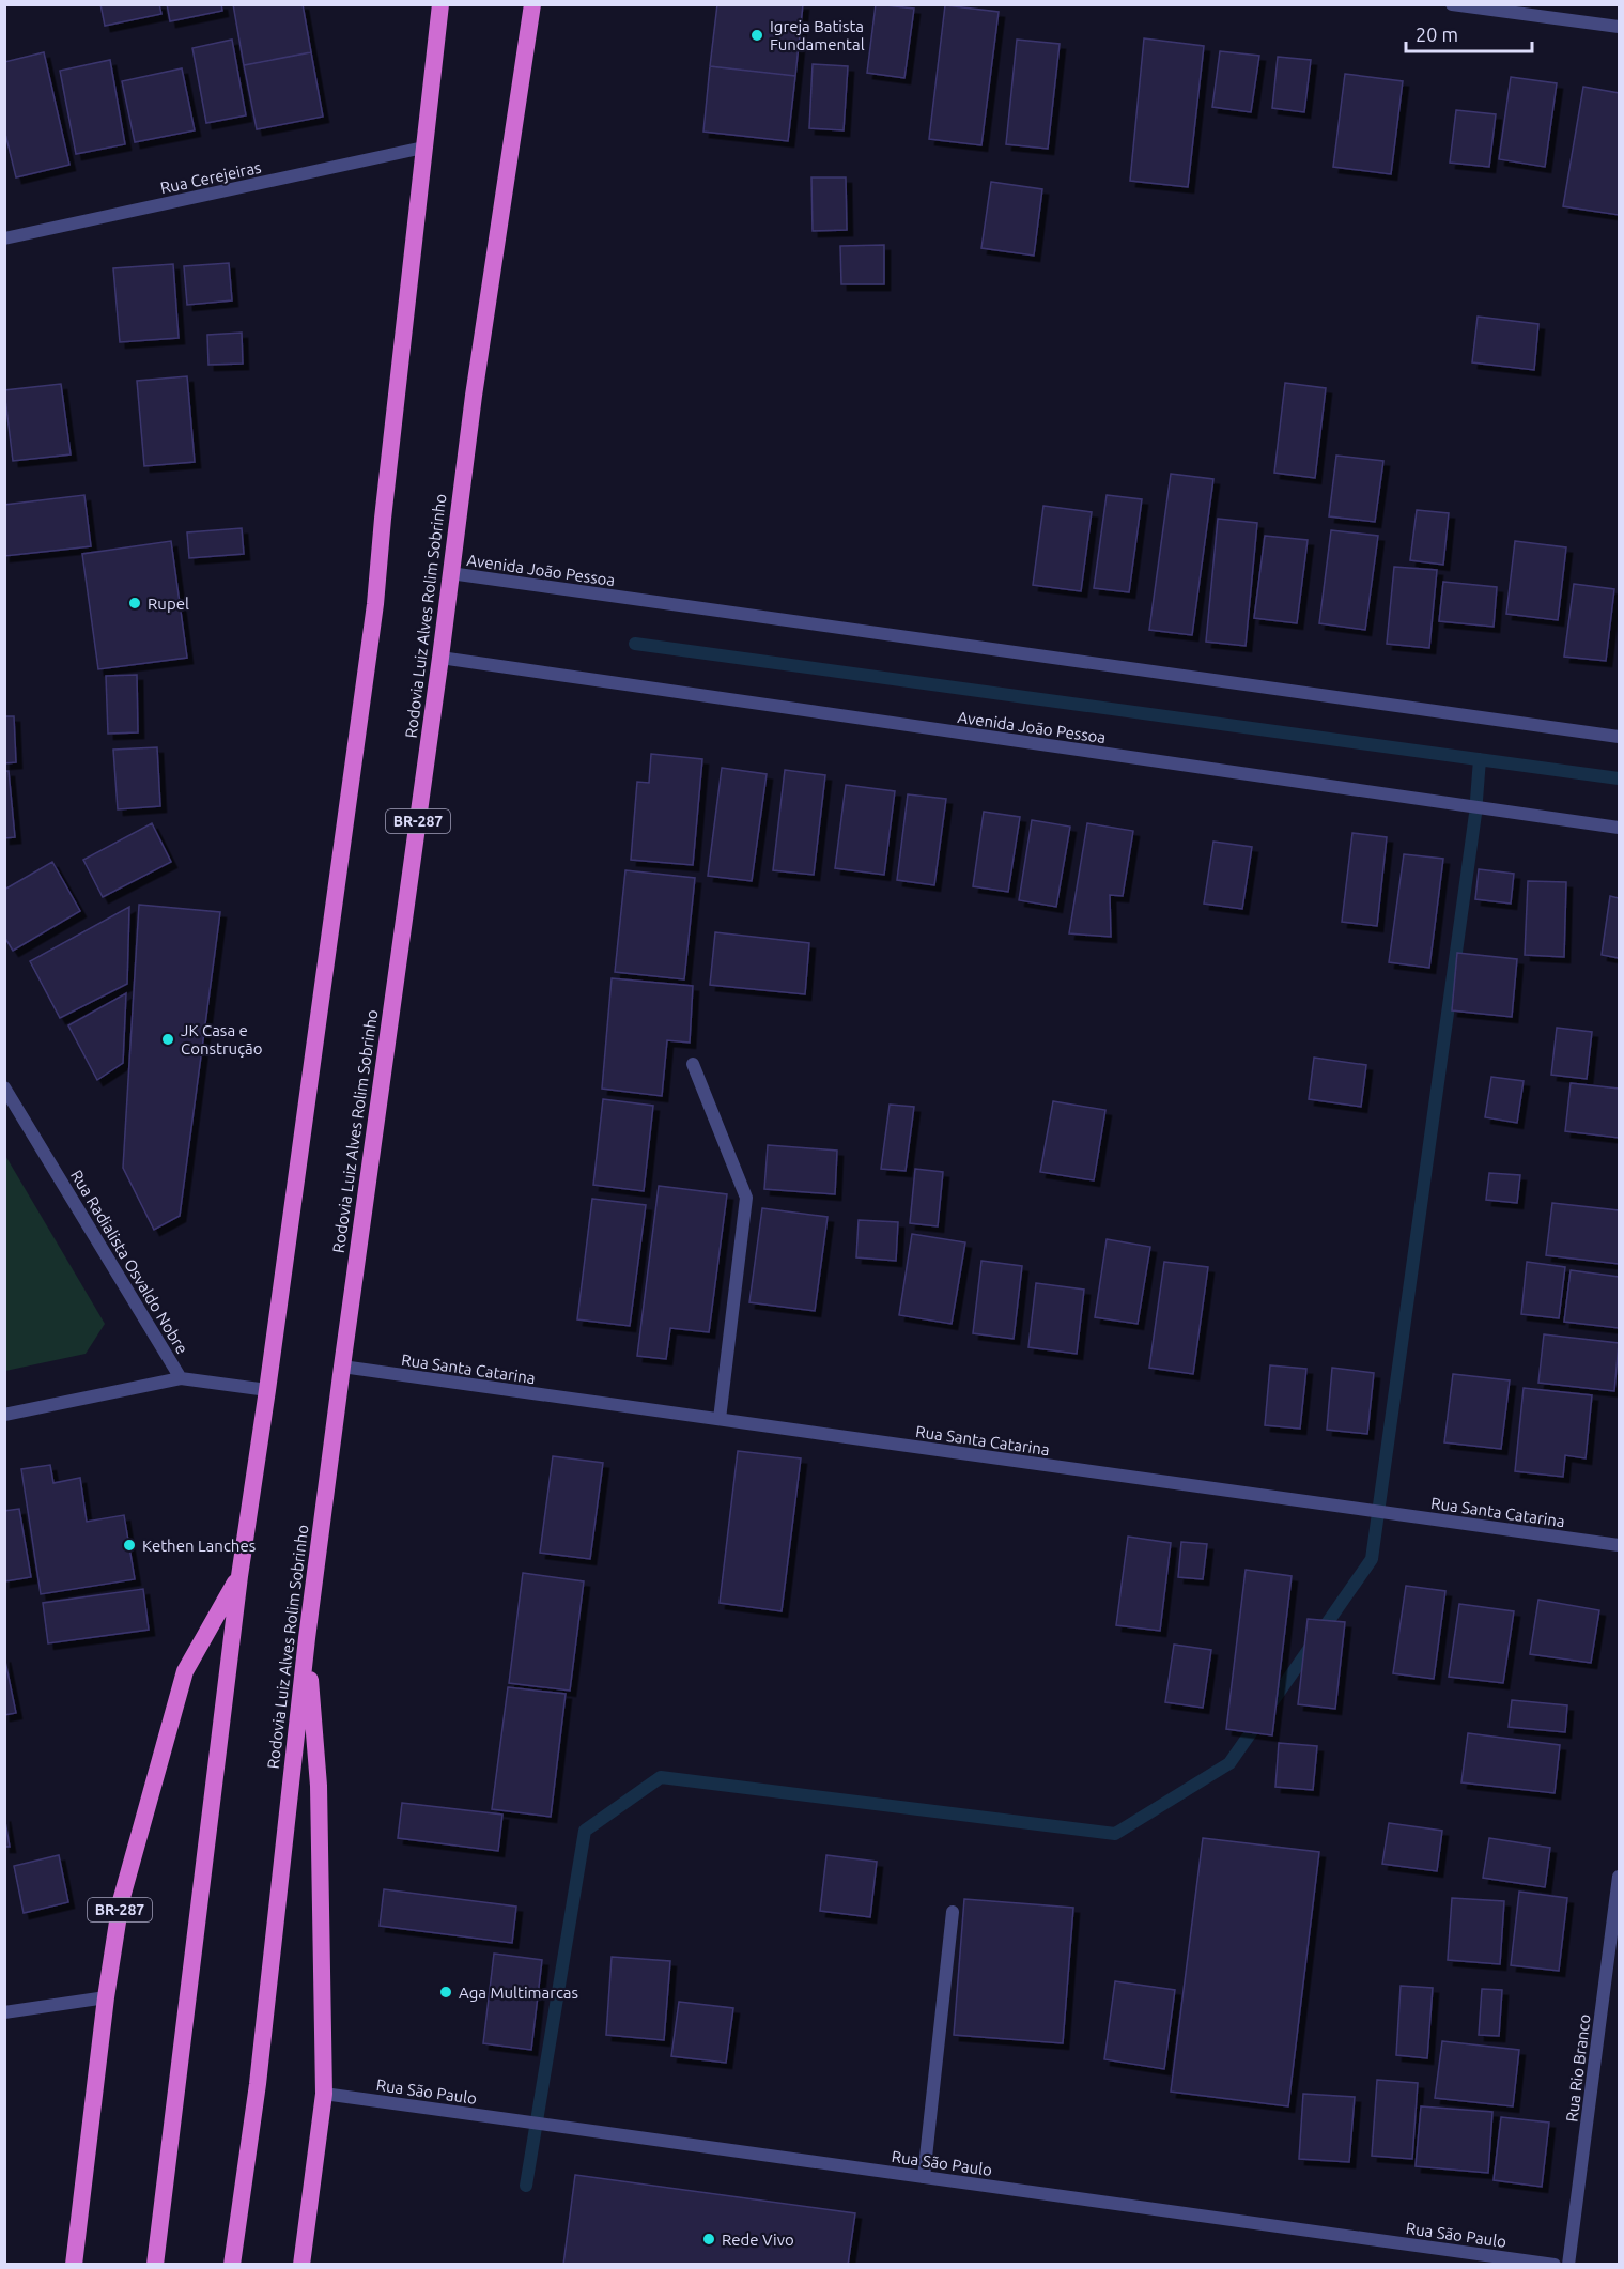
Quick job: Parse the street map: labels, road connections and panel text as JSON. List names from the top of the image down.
{
  "streets": {
    "highway": ["Rodovia Luiz Alves Rolim Sobrinho", "BR-287"],
    "street": [
      "Rua Cerejeiras",
      "Avenida João Pessoa",
      "Rua Radialista Osvaldo Nobre",
      "Rua Santa Catarina",
      "Rua Rio Branco",
      "Rua São Paulo"
    ]
  },
  "crossings": [
    ["Rua Cerejeiras", "BR-287"],
    ["Avenida João Pessoa", "Rodovia Luiz Alves Rolim Sobrinho"],
    ["Rodovia Luiz Alves Rolim Sobrinho", "BR-287"],
    ["Rodovia Luiz Alves Rolim Sobrinho", "Rua Santa Catarina"],
    ["BR-287", "Rua Radialista Osvaldo Nobre"],
    ["BR-287", "Rua São Paulo"]
  ],
  "places": [
    "Igreja Batista Fundamental",
    "Rupel",
    "JK Casa e Construção",
    "Kethen Lanches",
    "Aga Multimarcas",
    "Rede Vivo"
  ],
  "scale_bar": "20 m"
}
